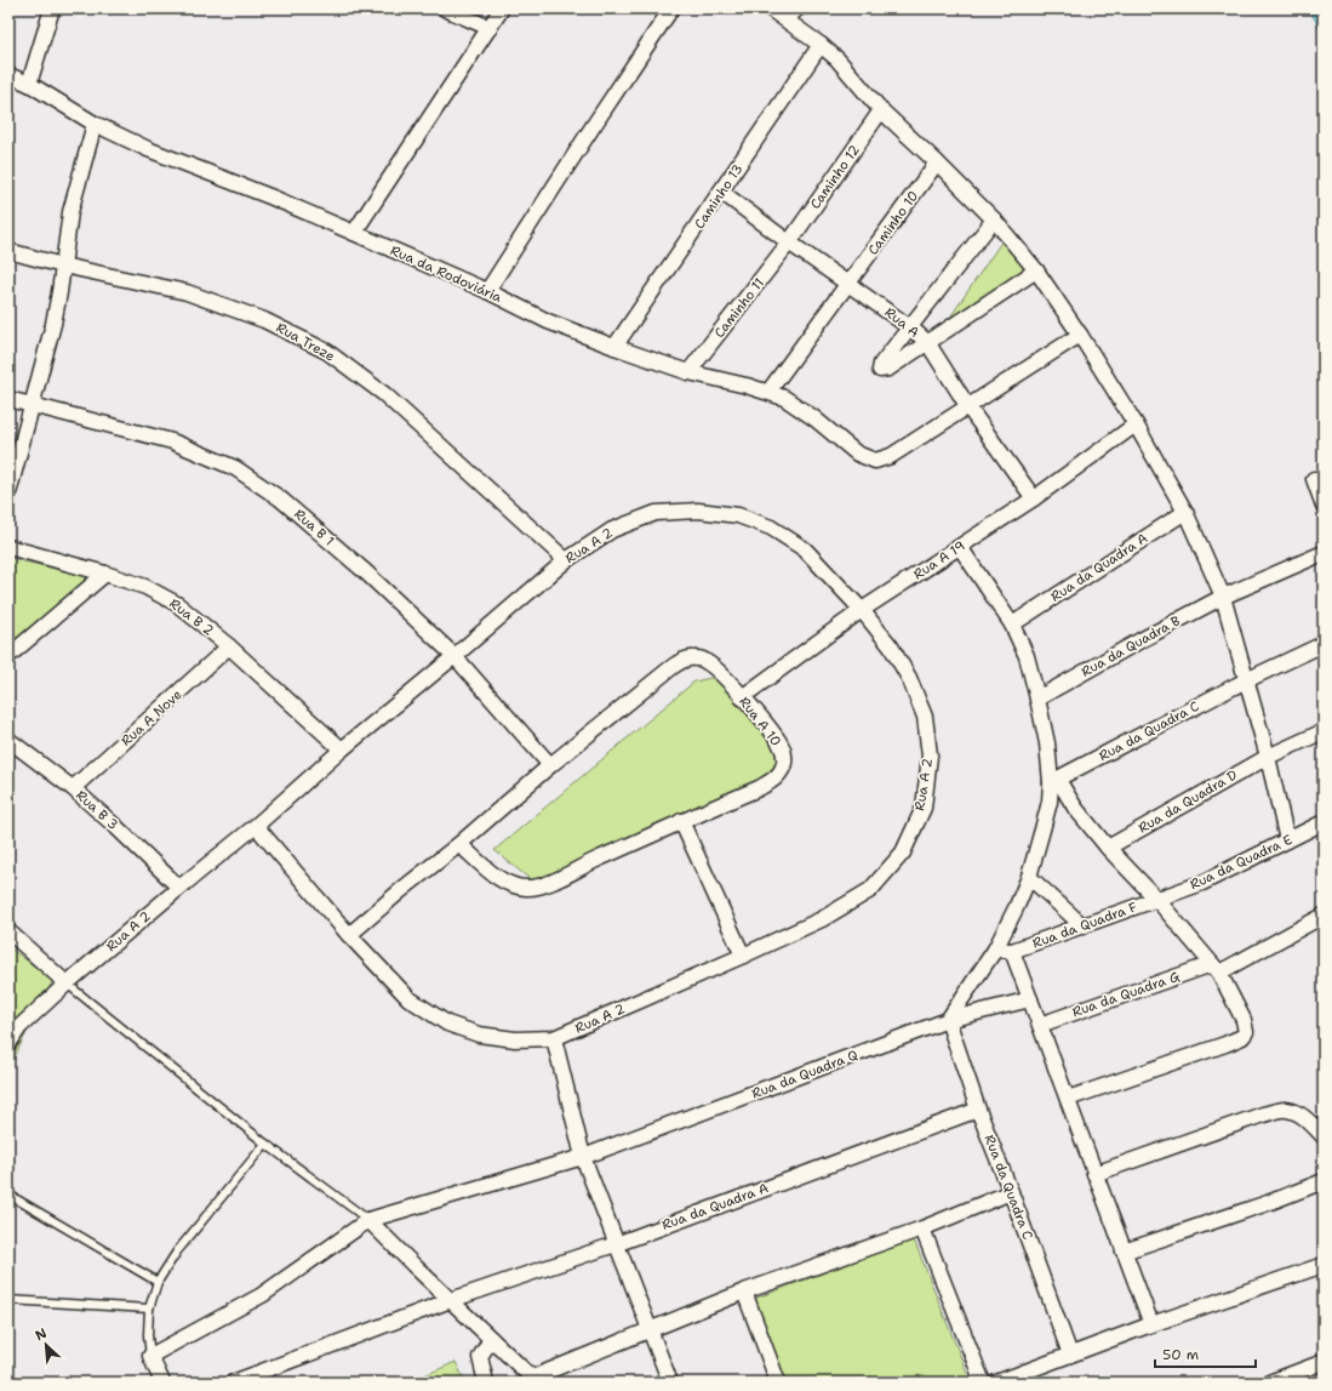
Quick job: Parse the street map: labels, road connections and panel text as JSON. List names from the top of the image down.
{
  "streets": {
    "street": [
      "Caminho 12",
      "Caminho 13",
      "Caminho 10",
      "Rua da Rodoviária",
      "Caminho 11",
      "Rua A",
      "Rua Treze",
      "Rua B 1",
      "Rua A 2",
      "Rua A 19",
      "Rua da Quadra A",
      "Rua B 2",
      "Rua da Quadra B",
      "Rua A Nove",
      "Rua A 10",
      "Rua da Quadra C",
      "Rua da Quadra D",
      "Rua B 3",
      "Rua da Quadra E",
      "Rua da Quadra F",
      "Rua da Quadra G",
      "Rua da Quadra Q"
    ]
  },
  "crossings": [
    ["Caminho 12", "Caminho 11"],
    ["Caminho 12", "Rua A"],
    ["Caminho 13", "Rua da Rodoviária"],
    ["Caminho 13", "Rua A"],
    ["Caminho 10", "Rua da Rodoviária"],
    ["Caminho 10", "Rua A"],
    ["Rua da Rodoviária", "Caminho 11"],
    ["Rua da Rodoviária", "Rua A"],
    ["Caminho 11", "Rua A"],
    ["Rua A", "Rua A 19"],
    ["Rua Treze", "Rua A 2"],
    ["Rua B 1", "Rua A 2"],
    ["Rua B 1", "Rua A 10"],
    ["Rua A 2", "Rua A 19"],
    ["Rua A 2", "Rua B 2"],
    ["Rua A 2", "Rua A 10"],
    ["Rua A 2", "Rua B 3"],
    ["Rua A 19", "Rua A 10"],
    ["Rua da Quadra A", "Rua da Quadra C"],
    ["Rua B 2", "Rua A Nove"],
    ["Rua A Nove", "Rua B 3"],
    ["Rua da Quadra C", "Rua da Quadra Q"],
    ["Rua da Quadra E", "Rua da Quadra F"]
  ],
  "scale_bar": "50 m",
  "north": "top left"
}
